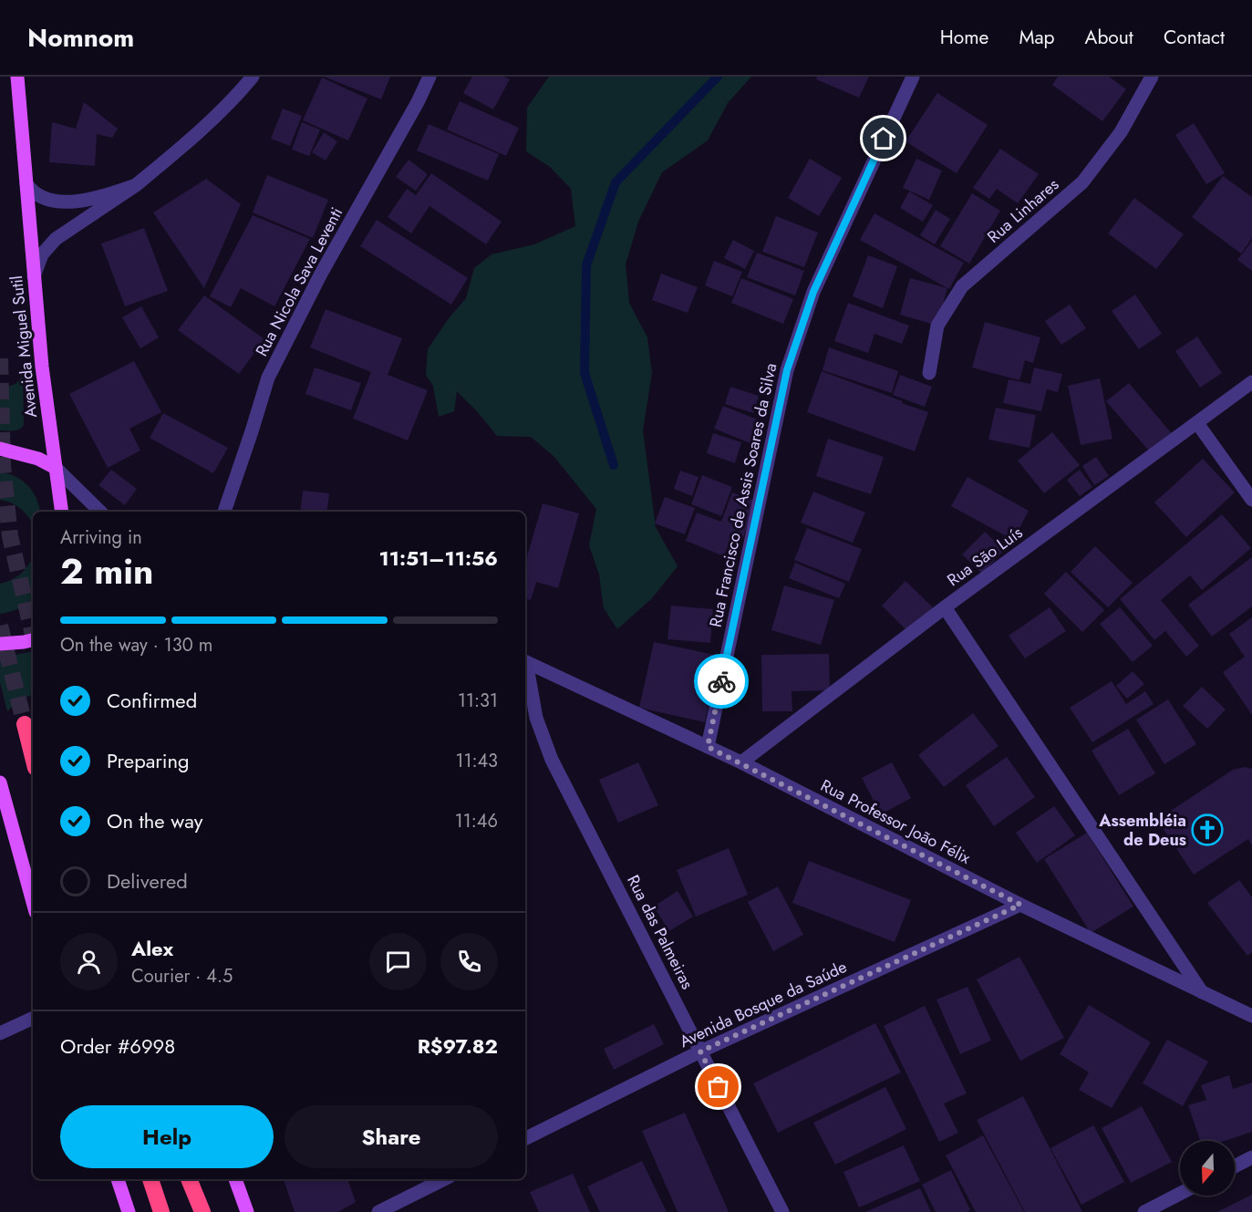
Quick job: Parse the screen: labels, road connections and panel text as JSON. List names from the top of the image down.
{
  "streets": {
    "main road": ["Avenida Miguel Sutil"],
    "street": [
      "Rua Linhares",
      "Rua Nicola Sava Leventi",
      "Rua Francisco de Assis Soares da Silva",
      "Rua São Luís",
      "Rua Professor João Félix",
      "Rua das Palmeiras",
      "Avenida Bosque da Saúde"
    ]
  },
  "crossings": [
    ["Rua Francisco de Assis Soares da Silva", "Rua Professor João Félix"],
    ["Rua São Luís", "Rua Professor João Félix"],
    ["Rua Professor João Félix", "Avenida Bosque da Saúde"],
    ["Rua das Palmeiras", "Avenida Bosque da Saúde"]
  ],
  "places": {
    "church": ["Assembléia de Deus"]
  },
  "north": "bottom",
  "page": {
    "header": "Nomnom",
    "nav": [
      "Home",
      "Map",
      "About",
      "Contact"
    ],
    "heading": ["2 min", "Arriving in", "11:51–11:56"],
    "panel": [
      "Alex",
      "Courier · 4.5",
      "Order #6998",
      "R$97.82"
    ],
    "bar": "On the way · 130 m",
    "list": [
      ["Confirmed", "11:31"],
      ["Preparing", "11:43"],
      ["On the way", "11:46"],
      "Delivered"
    ],
    "buttons": ["Help", "Share"]
  }
}
